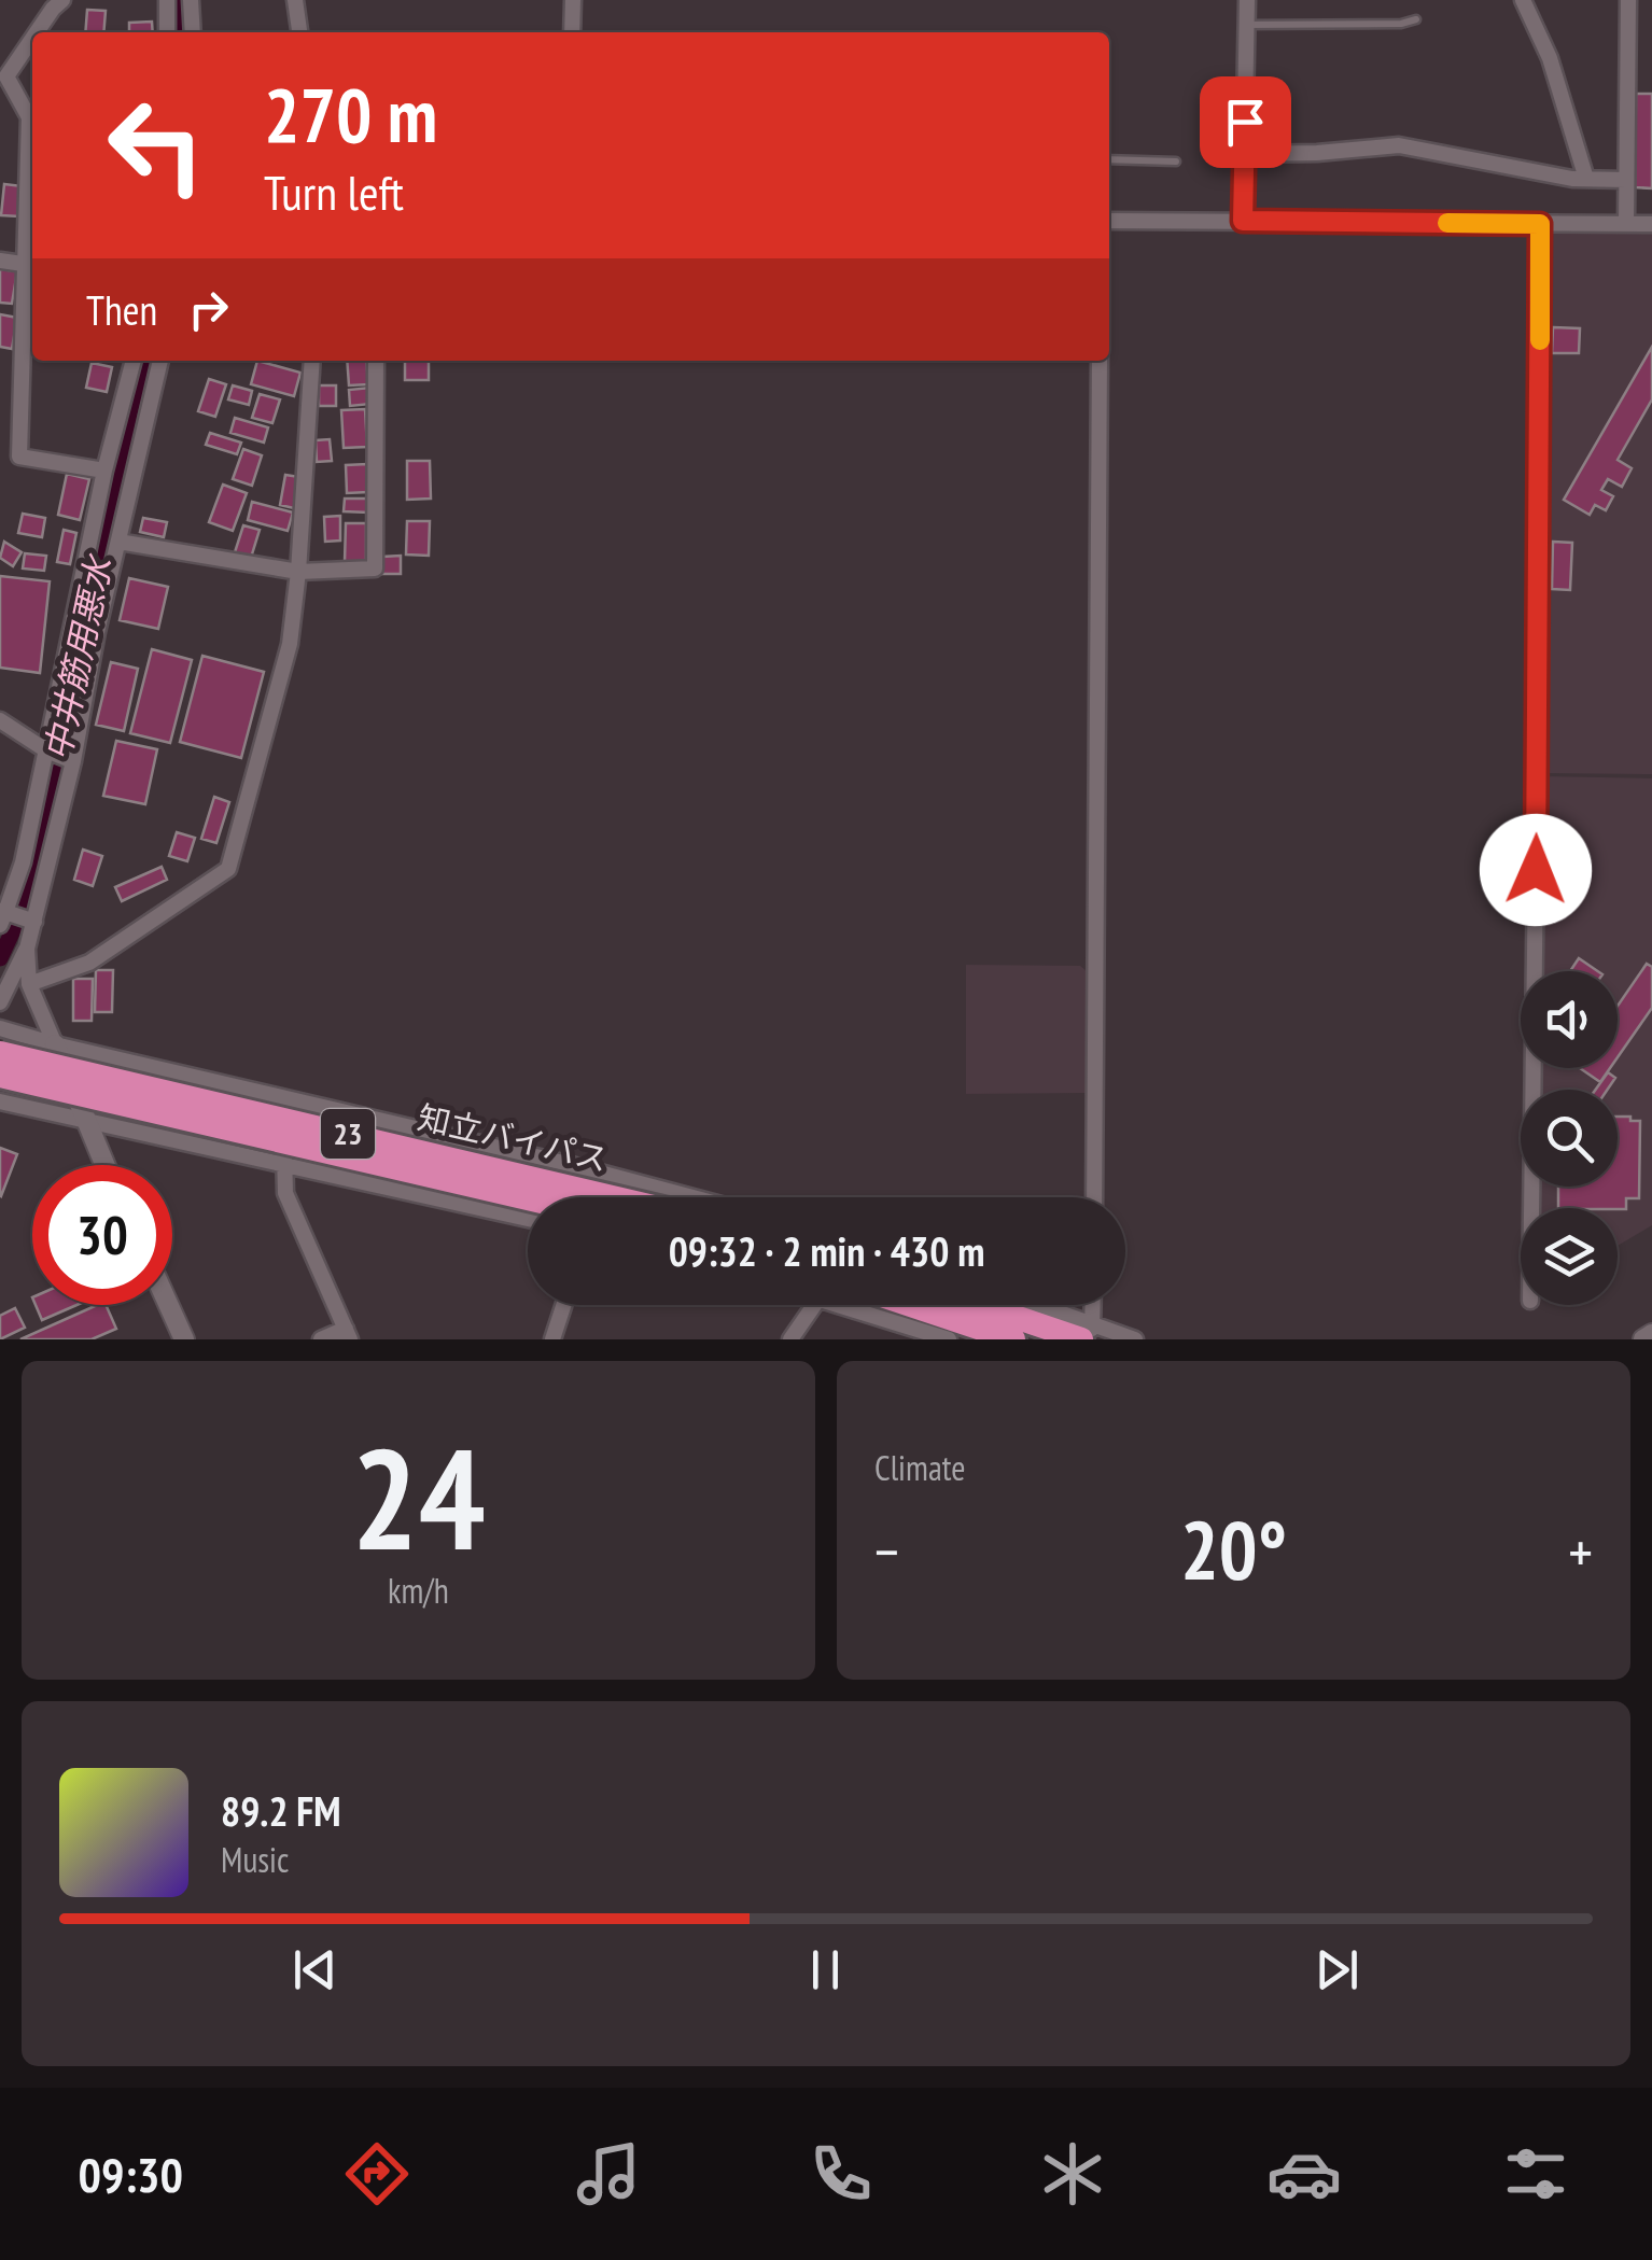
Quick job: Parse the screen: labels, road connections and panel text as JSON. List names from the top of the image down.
{
  "streets": {
    "highway": ["23", "知立バイパス"]
  },
  "water": ["中井筋用悪水"],
  "page": {
    "turn": ["270 m", "Turn left"],
    "then": "Then",
    "limit": "30",
    "trip": "09:32 · 2 min · 430 m",
    "tile": [
      ["24", "km/h"],
      "Climate"
    ],
    "heat": ["−", "20°", "+"],
    "song": ["89.2 FM", "Music"],
    "tabs": "09:30"
  }
}
